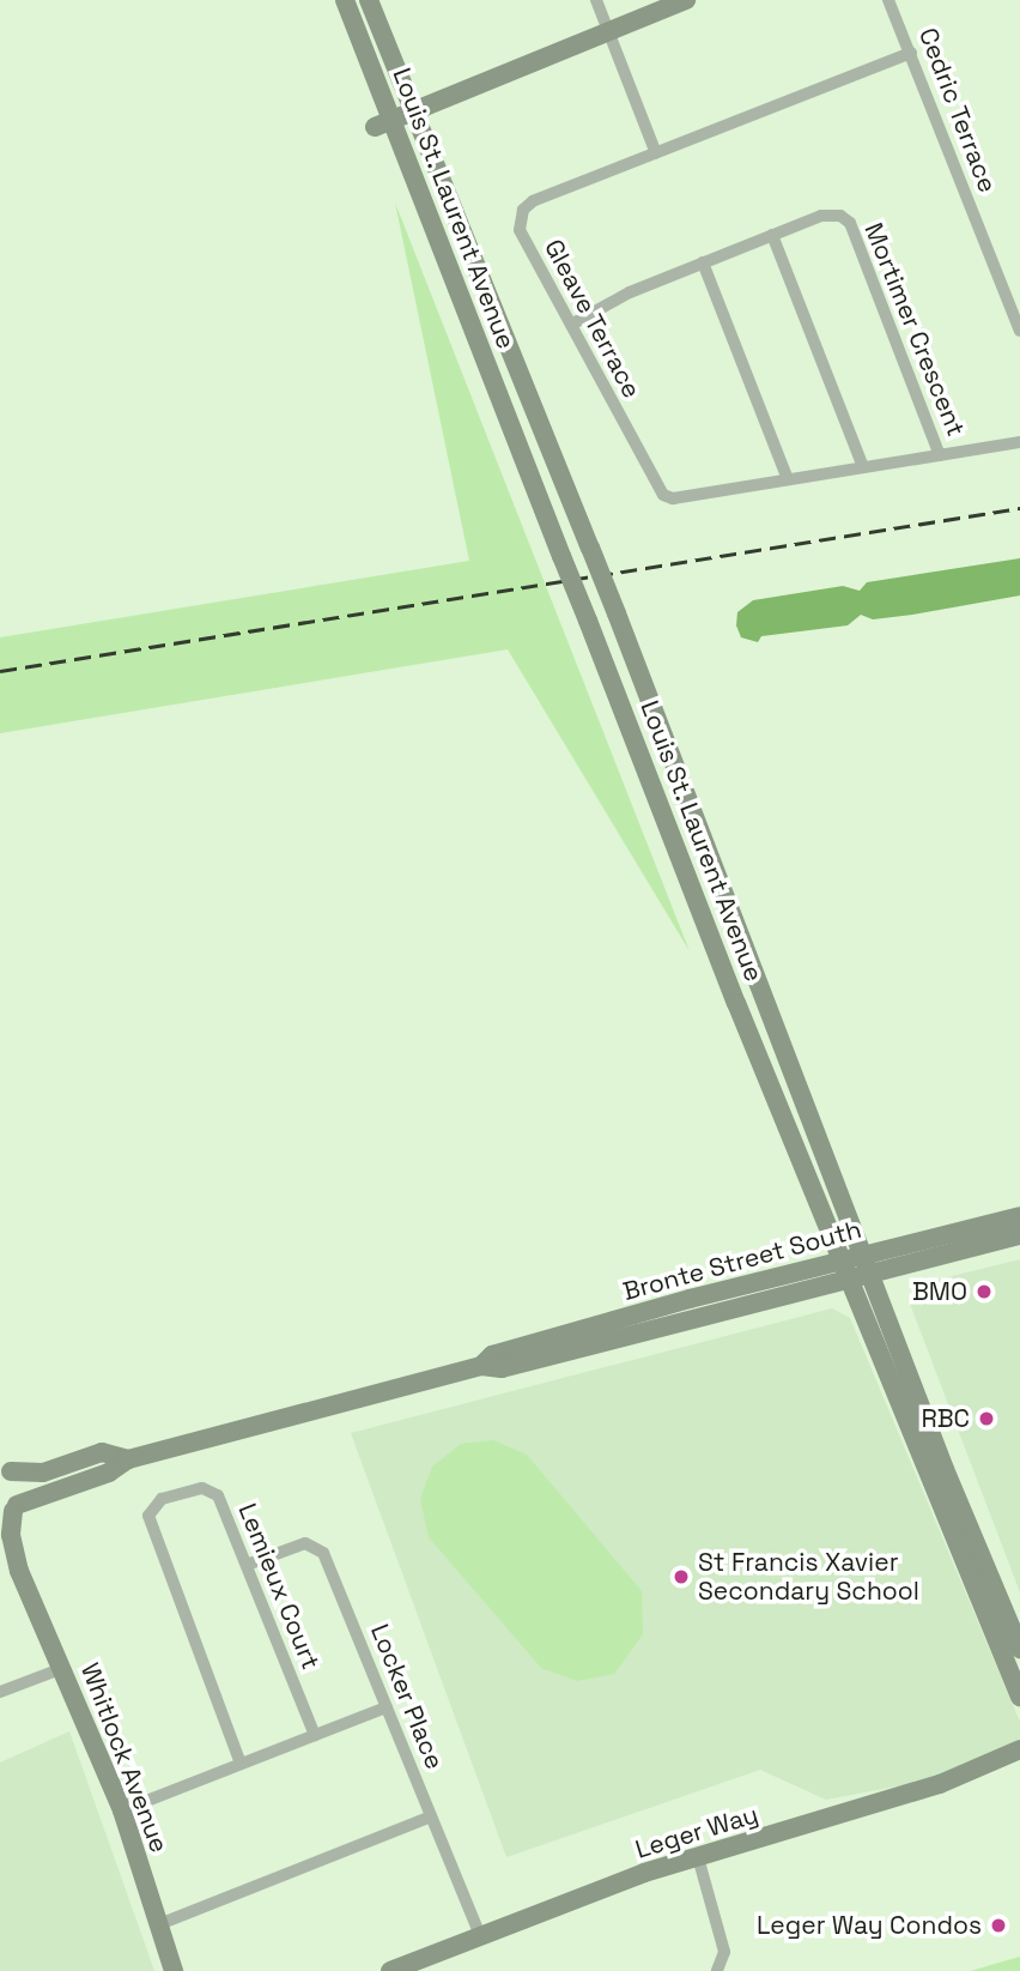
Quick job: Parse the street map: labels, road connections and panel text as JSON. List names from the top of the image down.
{
  "streets": {
    "main road": [
      "Louis St. Laurent Avenue",
      "Bronte Street South",
      "Whitlock Avenue",
      "Leger Way"
    ],
    "street": [
      "Cedric Terrace",
      "Gleave Terrace",
      "Mortimer Crescent",
      "Lemieux Court",
      "Locker Place"
    ]
  },
  "crossings": [
    ["Cedric Terrace", "Gleave Terrace"],
    ["Louis St. Laurent Avenue", "Bronte Street South"],
    ["Gleave Terrace", "Mortimer Crescent"],
    ["Bronte Street South", "Whitlock Avenue"],
    ["Lemieux Court", "Locker Place"],
    ["Locker Place", "Leger Way"]
  ],
  "places": [
    "BMO",
    "RBC",
    "St Francis Xavier Secondary School",
    "Leger Way Condos"
  ]
}
